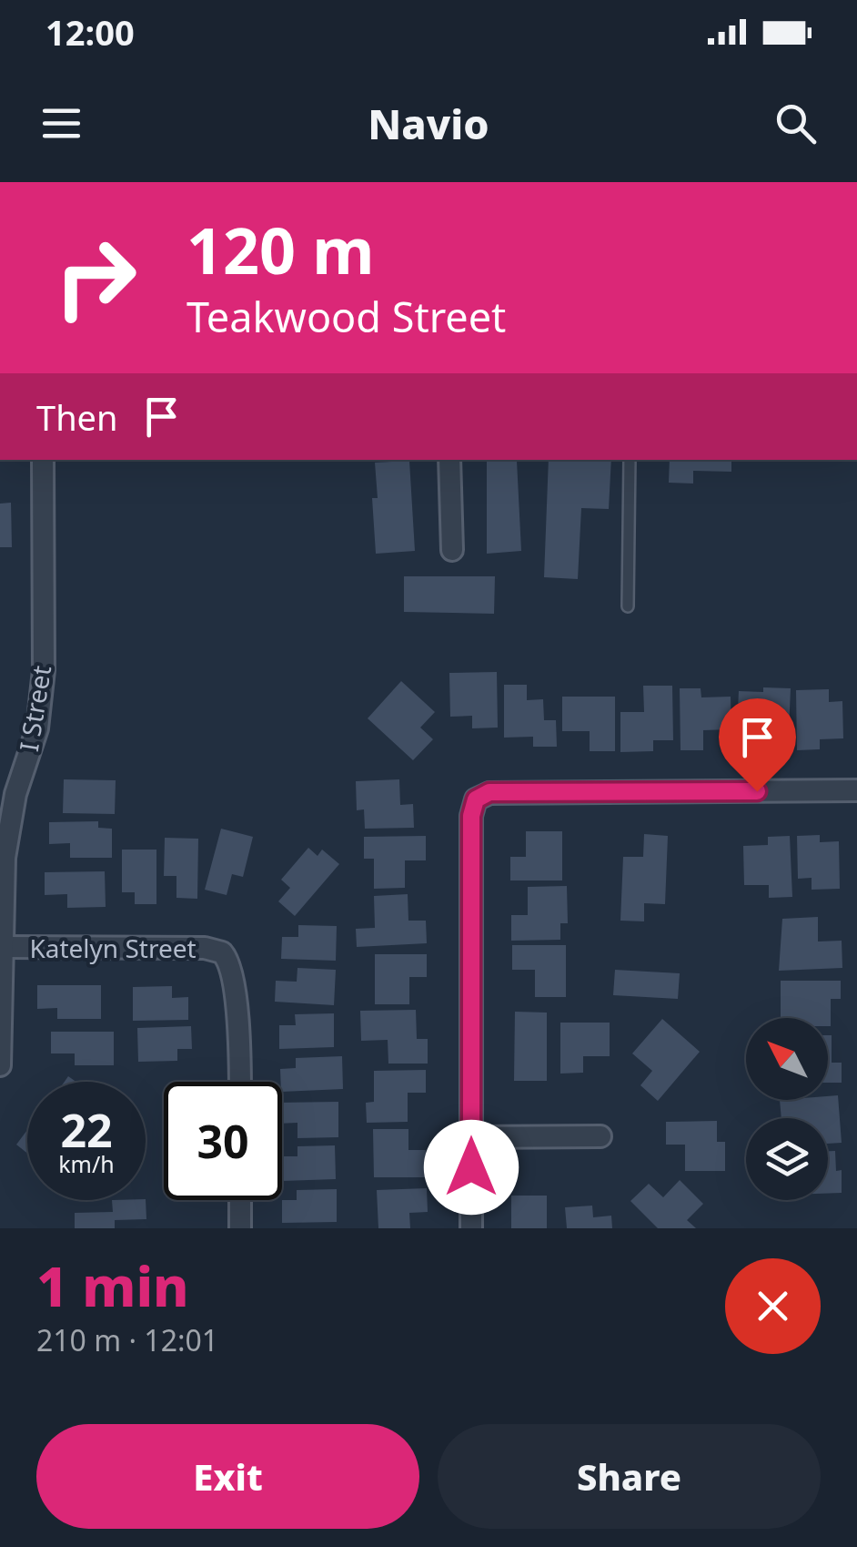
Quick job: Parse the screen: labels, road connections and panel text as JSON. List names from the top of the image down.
{
  "streets": {
    "street": ["I Street", "Katelyn Street"]
  },
  "crossings": [
    ["I Street", "Katelyn Street"]
  ],
  "north": "top left",
  "page": {
    "status": "12:00",
    "header": "Navio",
    "turn": ["120 m", "Teakwood Street"],
    "then": "Then",
    "speed": "22 km/h",
    "limit": "30",
    "heading": ["1 min", "210 m · 12:01"],
    "buttons": ["Exit", "Share"]
  }
}
